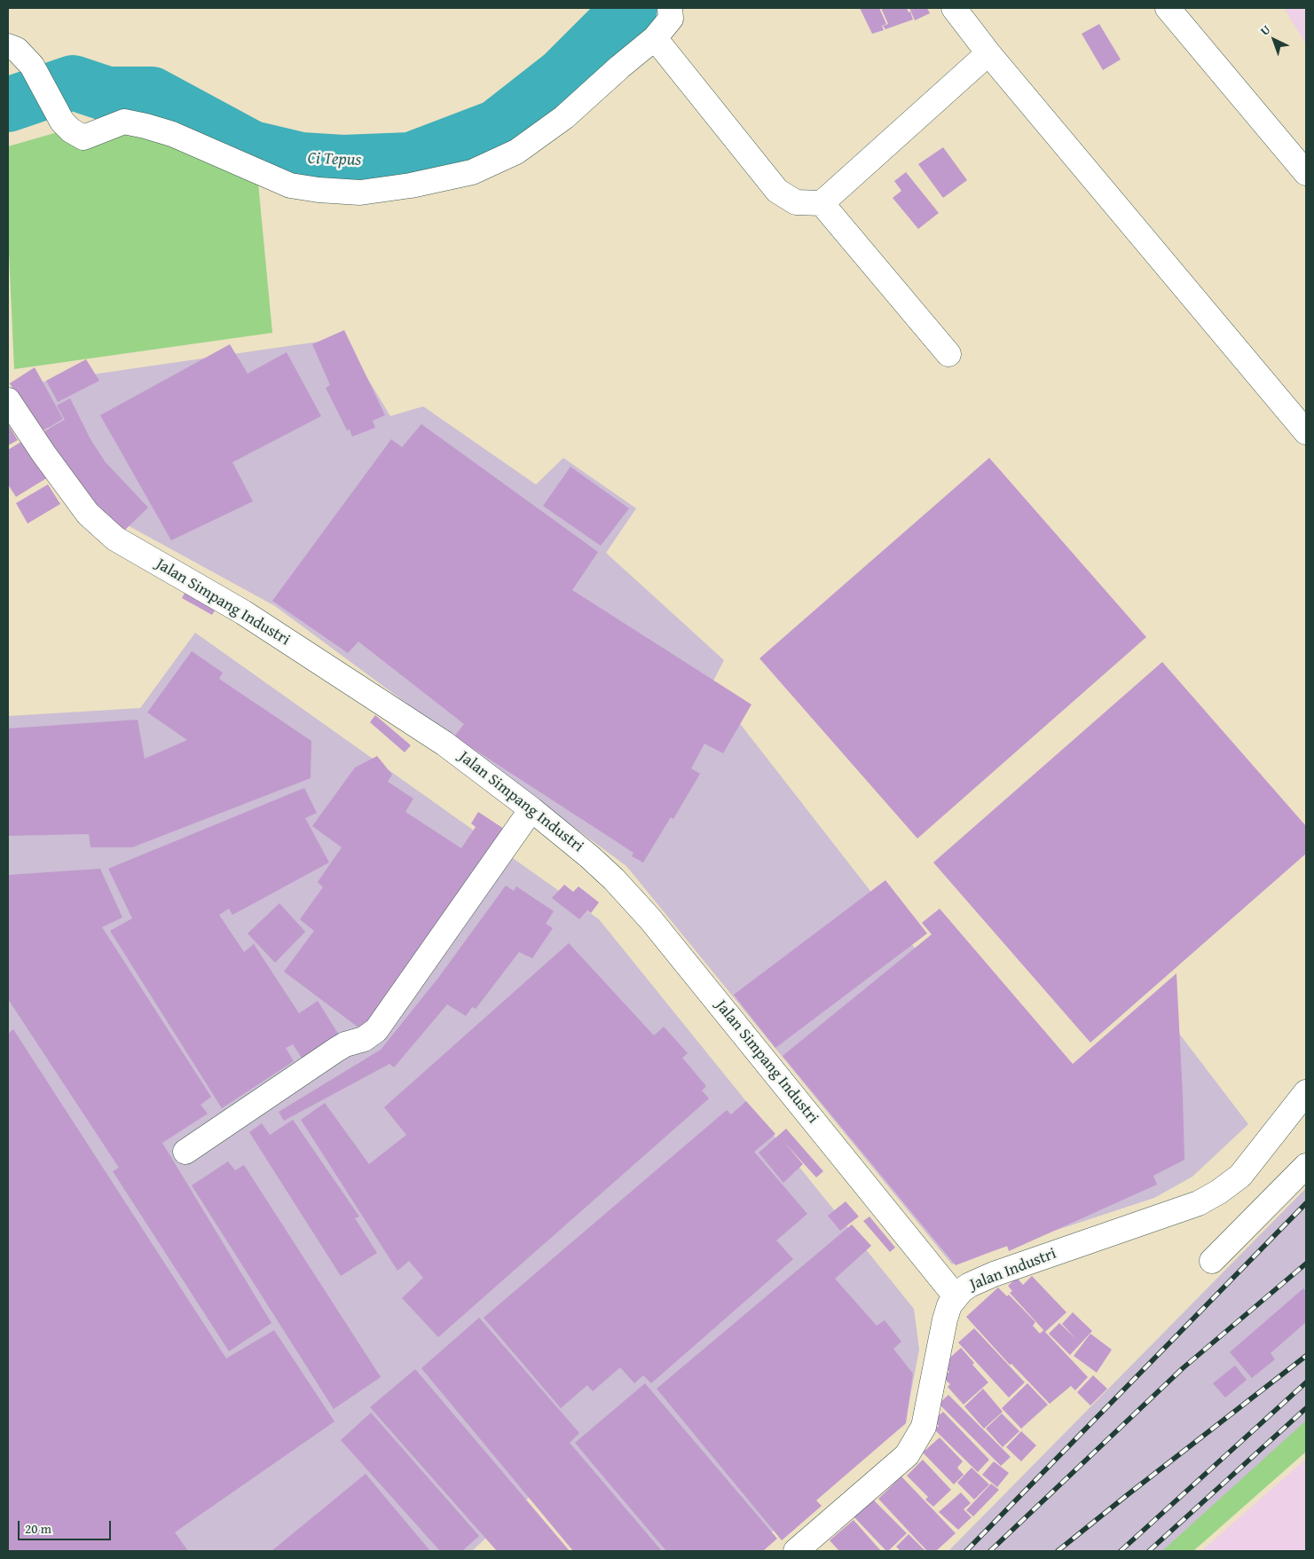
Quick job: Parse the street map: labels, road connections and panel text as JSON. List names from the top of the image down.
{
  "streets": {
    "street": ["Jalan Simpang Industri", "Jalan Industri"]
  },
  "crossings": [
    ["Jalan Simpang Industri", "Jalan Industri"]
  ],
  "water": ["Ci Tepus"],
  "scale_bar": "20 m",
  "north": "top left"
}
